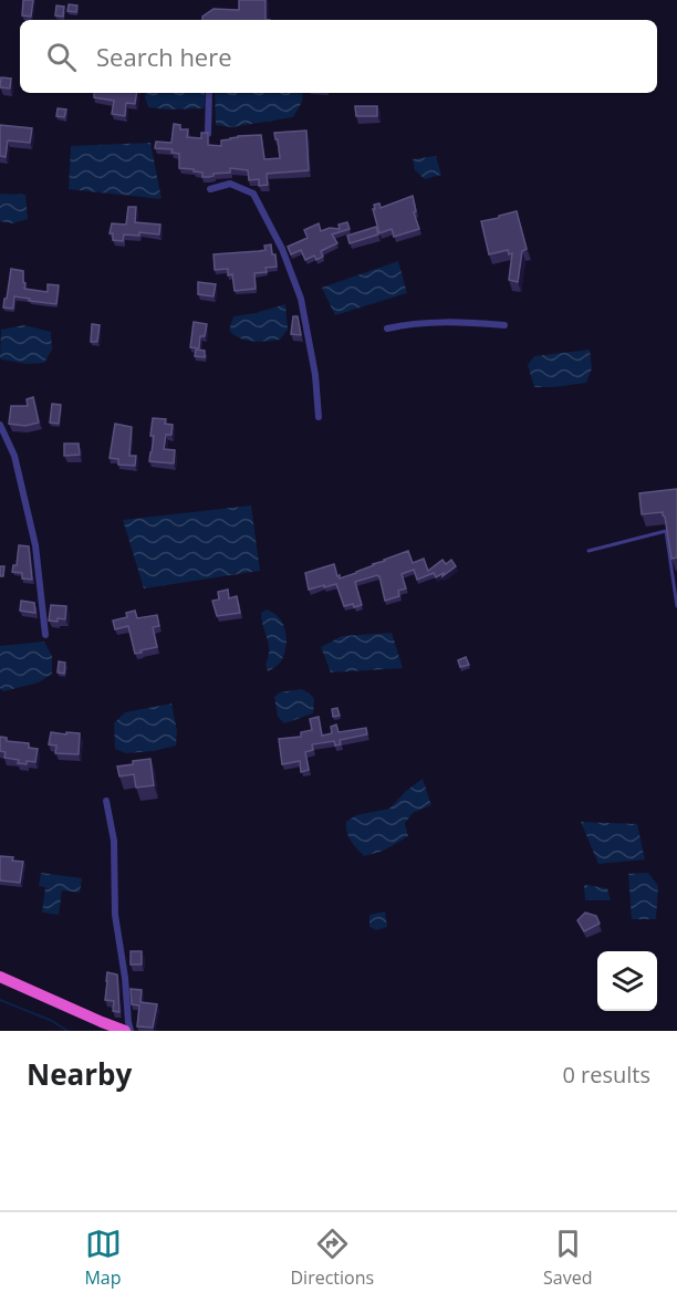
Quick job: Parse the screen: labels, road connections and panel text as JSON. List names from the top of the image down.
{
  "page": {
    "search": "Search here",
    "heading": ["Nearby", "0 results"],
    "nav": ["Map", "Directions", "Saved"]
  }
}
